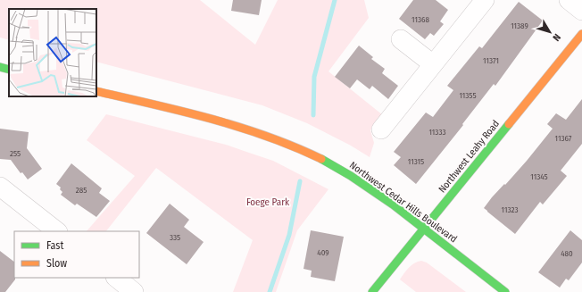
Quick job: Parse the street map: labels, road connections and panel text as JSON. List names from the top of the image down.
{
  "streets": {
    "main road": ["Northwest Leahy Road", "Northwest Cedar Hills Boulevard"]
  },
  "crossings": [
    ["Northwest Leahy Road", "Northwest Cedar Hills Boulevard"]
  ],
  "parks": ["Foege Park"],
  "house_numbers": [
    "11368",
    "11389",
    "11371",
    "11355",
    "11333",
    "11367",
    "255",
    "11315",
    "11345",
    "285",
    "11323",
    "335",
    "409",
    "480"
  ],
  "legend": ["Fast", "Slow"],
  "north": "bottom right"
}
